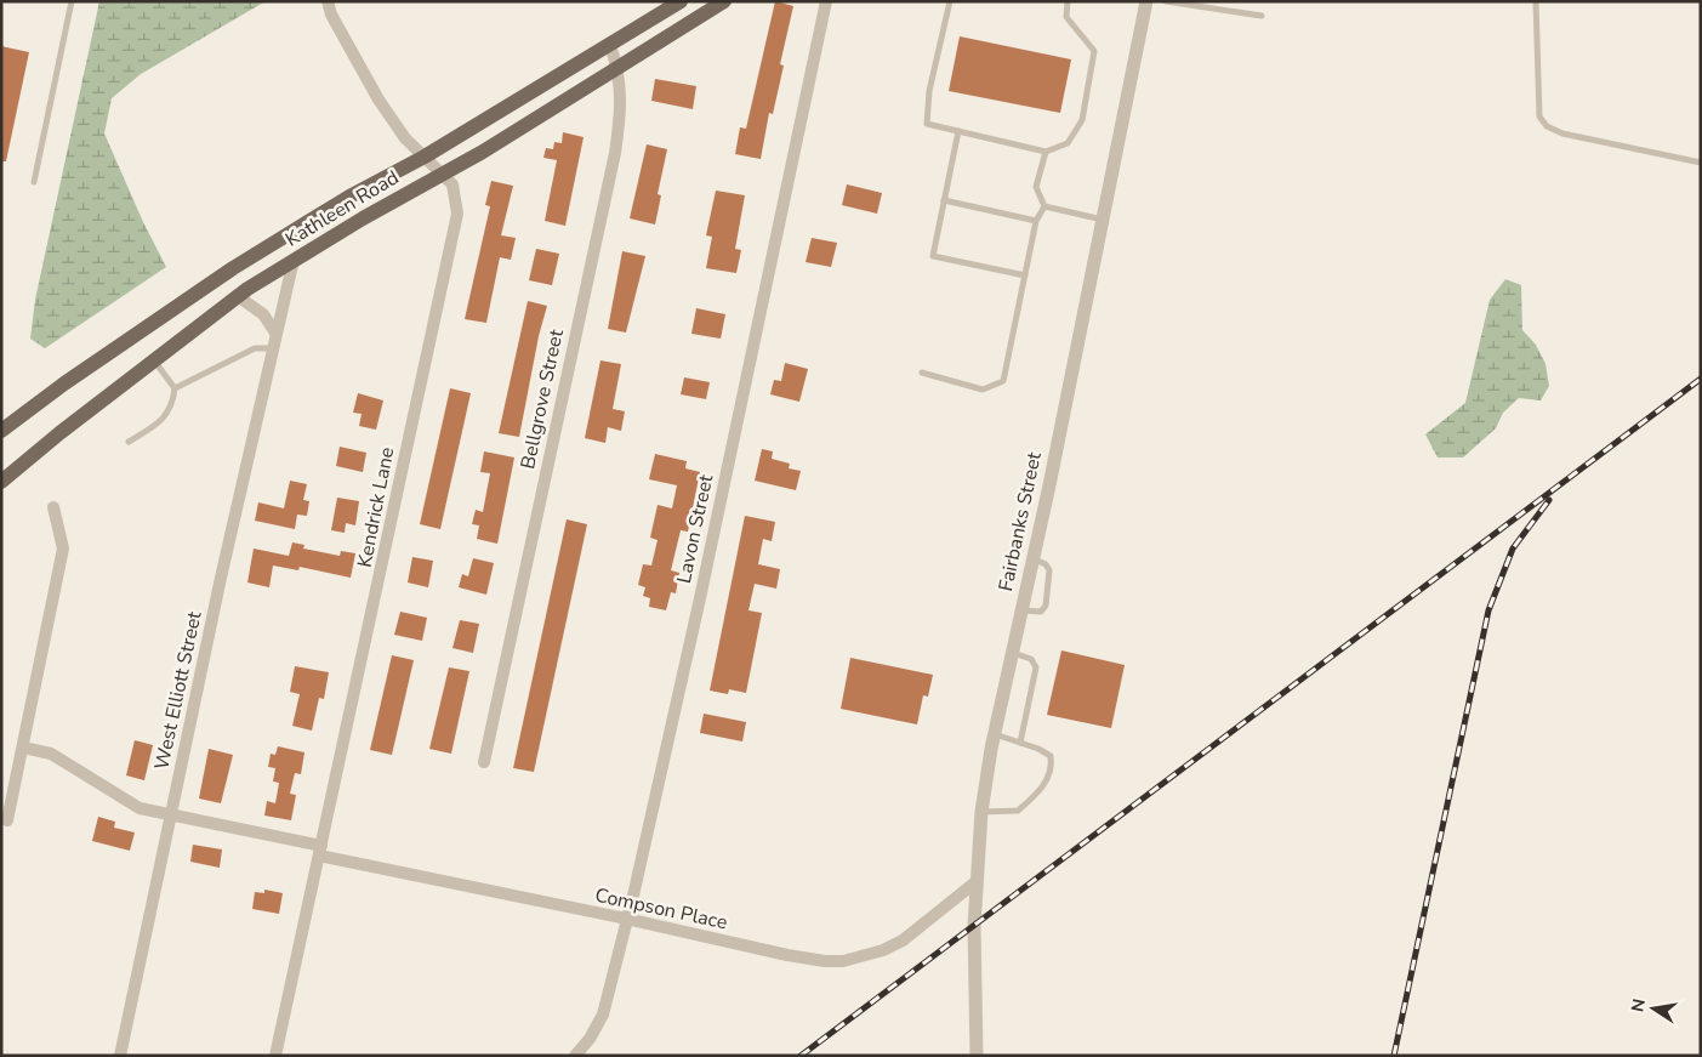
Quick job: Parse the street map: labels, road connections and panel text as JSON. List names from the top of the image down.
{
  "streets": {
    "main road": ["Kathleen Road"],
    "street": [
      "Bellgrove Street",
      "Kendrick Lane",
      "Fairbanks Street",
      "Lavon Street",
      "West Elliott Street",
      "Compson Place"
    ]
  },
  "crossings": [
    ["Kathleen Road", "Bellgrove Street"],
    ["Kathleen Road", "Kendrick Lane"],
    ["Kathleen Road", "West Elliott Street"],
    ["Kendrick Lane", "Compson Place"],
    ["Fairbanks Street", "Compson Place"],
    ["Lavon Street", "Compson Place"],
    ["West Elliott Street", "Compson Place"]
  ],
  "north": "left"
}
